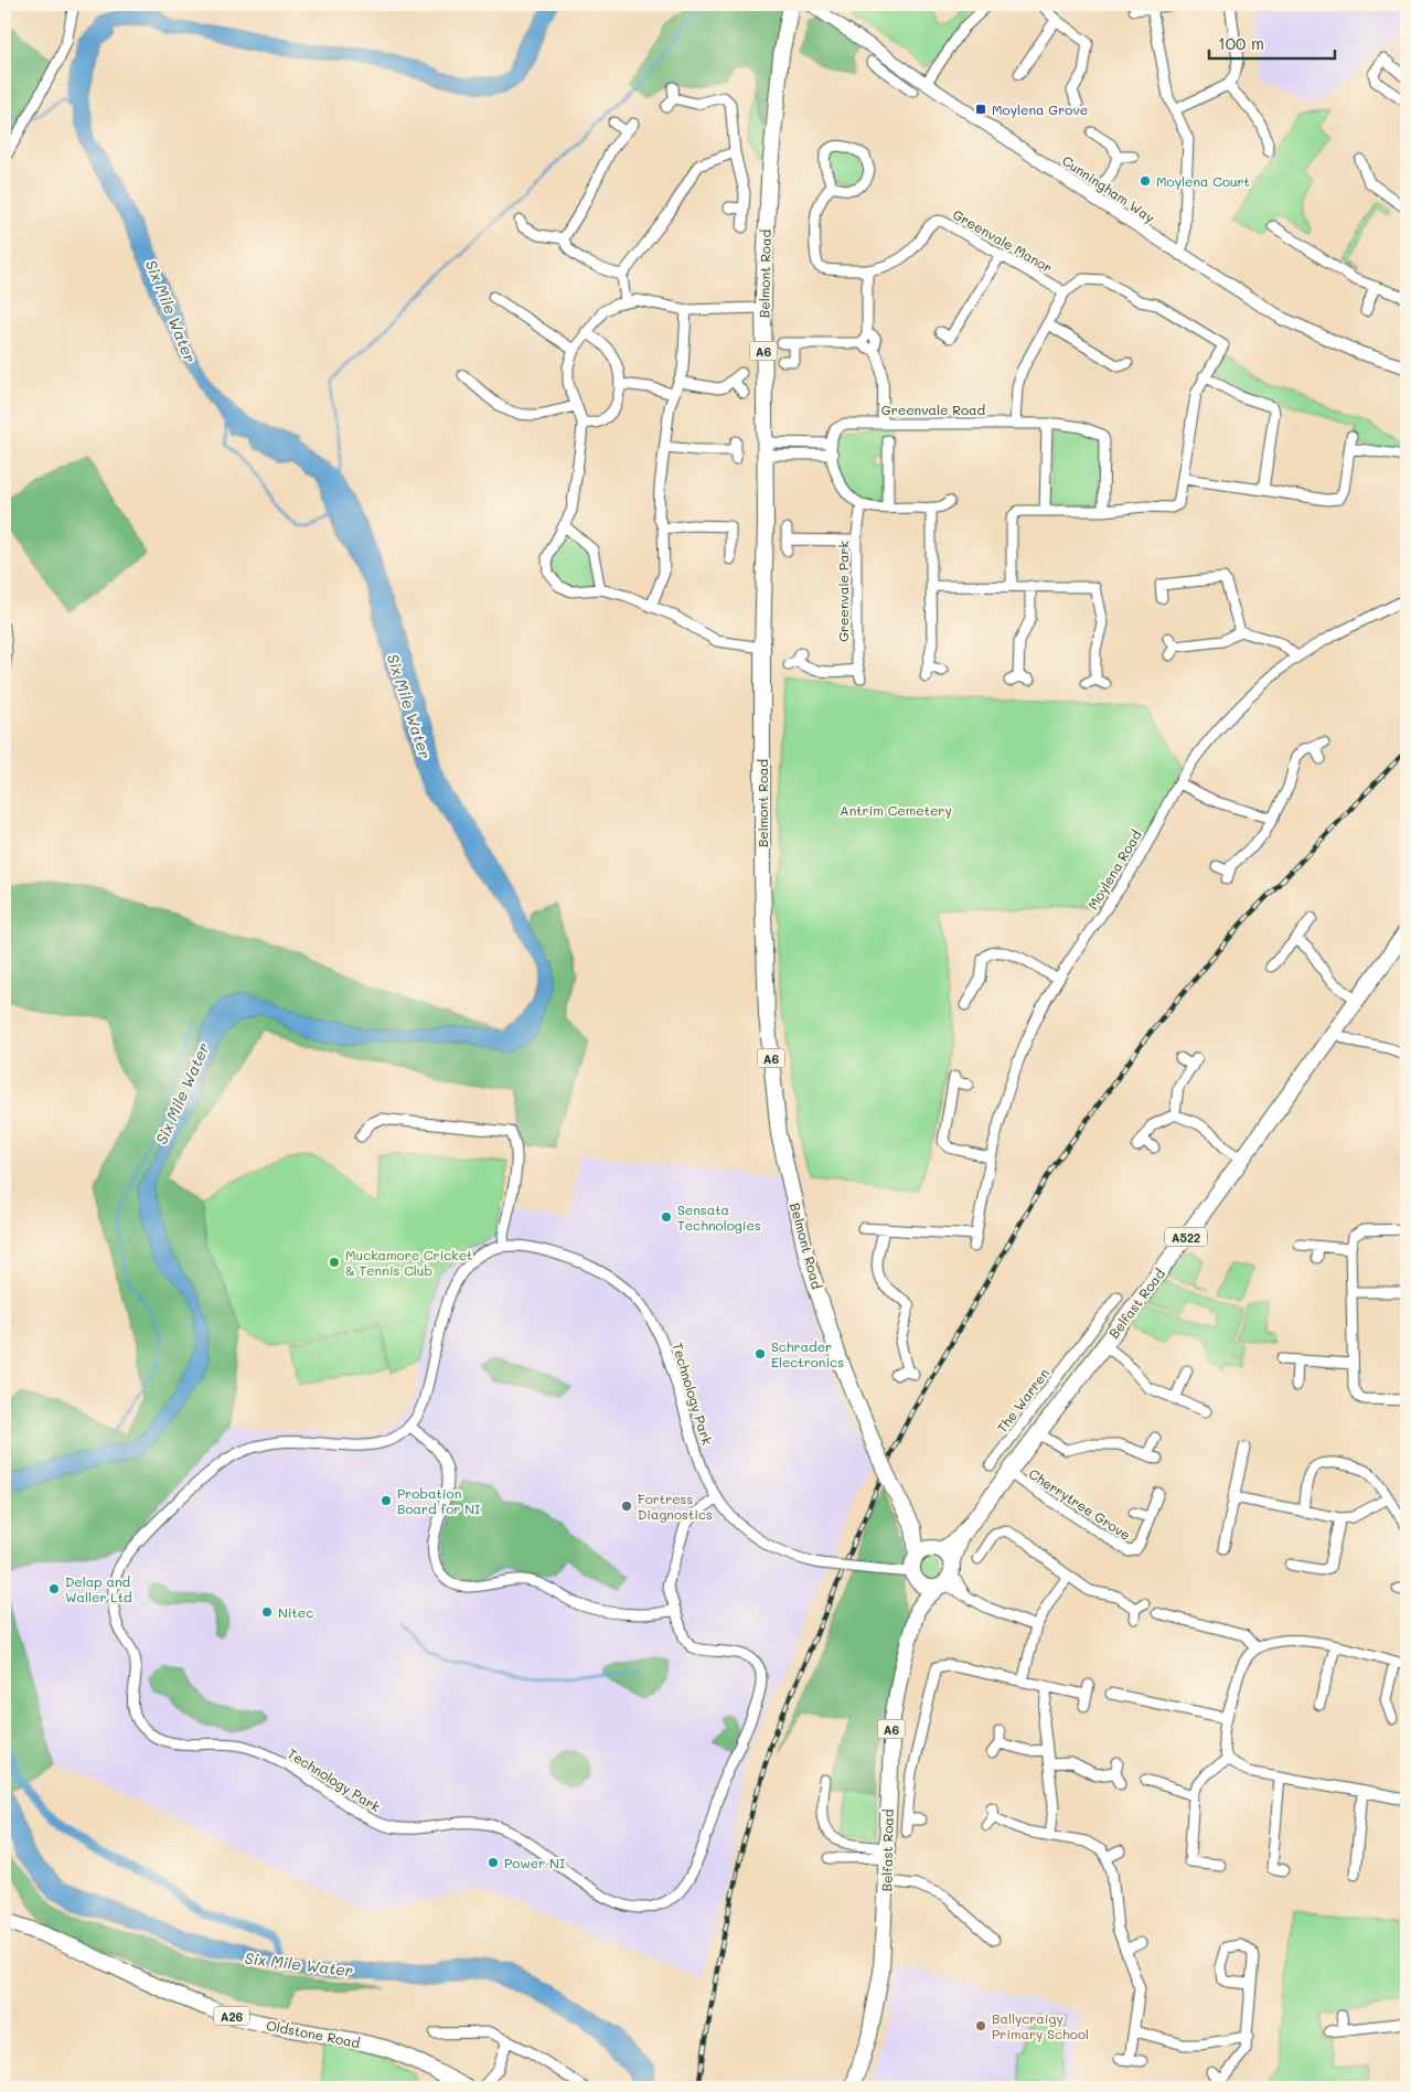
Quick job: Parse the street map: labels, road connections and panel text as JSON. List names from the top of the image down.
{
  "streets": {
    "main road": [
      "Belmont Road",
      "A6",
      "A522",
      "Belfast Road",
      "A26",
      "Oldstone Road"
    ],
    "street": [
      "Cunningham Way",
      "Greenvale Manor",
      "Greenvale Road",
      "Greenvale Park",
      "Moylena Road",
      "Technology Park",
      "The Warren",
      "Cherrytree Grove"
    ]
  },
  "crossings": [
    ["Belmont Road", "A6"],
    ["Belmont Road", "Belfast Road"],
    ["Belmont Road", "Technology Park"],
    ["A6", "Belfast Road"],
    ["A6", "Technology Park"],
    ["Belfast Road", "Technology Park"],
    ["Belfast Road", "Cherrytree Grove"]
  ],
  "water": ["Six Mile Water"],
  "parks": ["Antrim Cemetery"],
  "places": {
    "transit": ["Moylena Grove"],
    "other": [
      "Moylena Court",
      "Sensata Technologies",
      "Muckamore Cricket & Tennis Club",
      "Schrader Electronics",
      "Probation Board for NI",
      "Fortress Diagnostics",
      "Delap and Waller Ltd",
      "Nitec",
      "Power NI",
      "Ballycraigy Primary School"
    ]
  },
  "scale_bar": "100 m"
}
